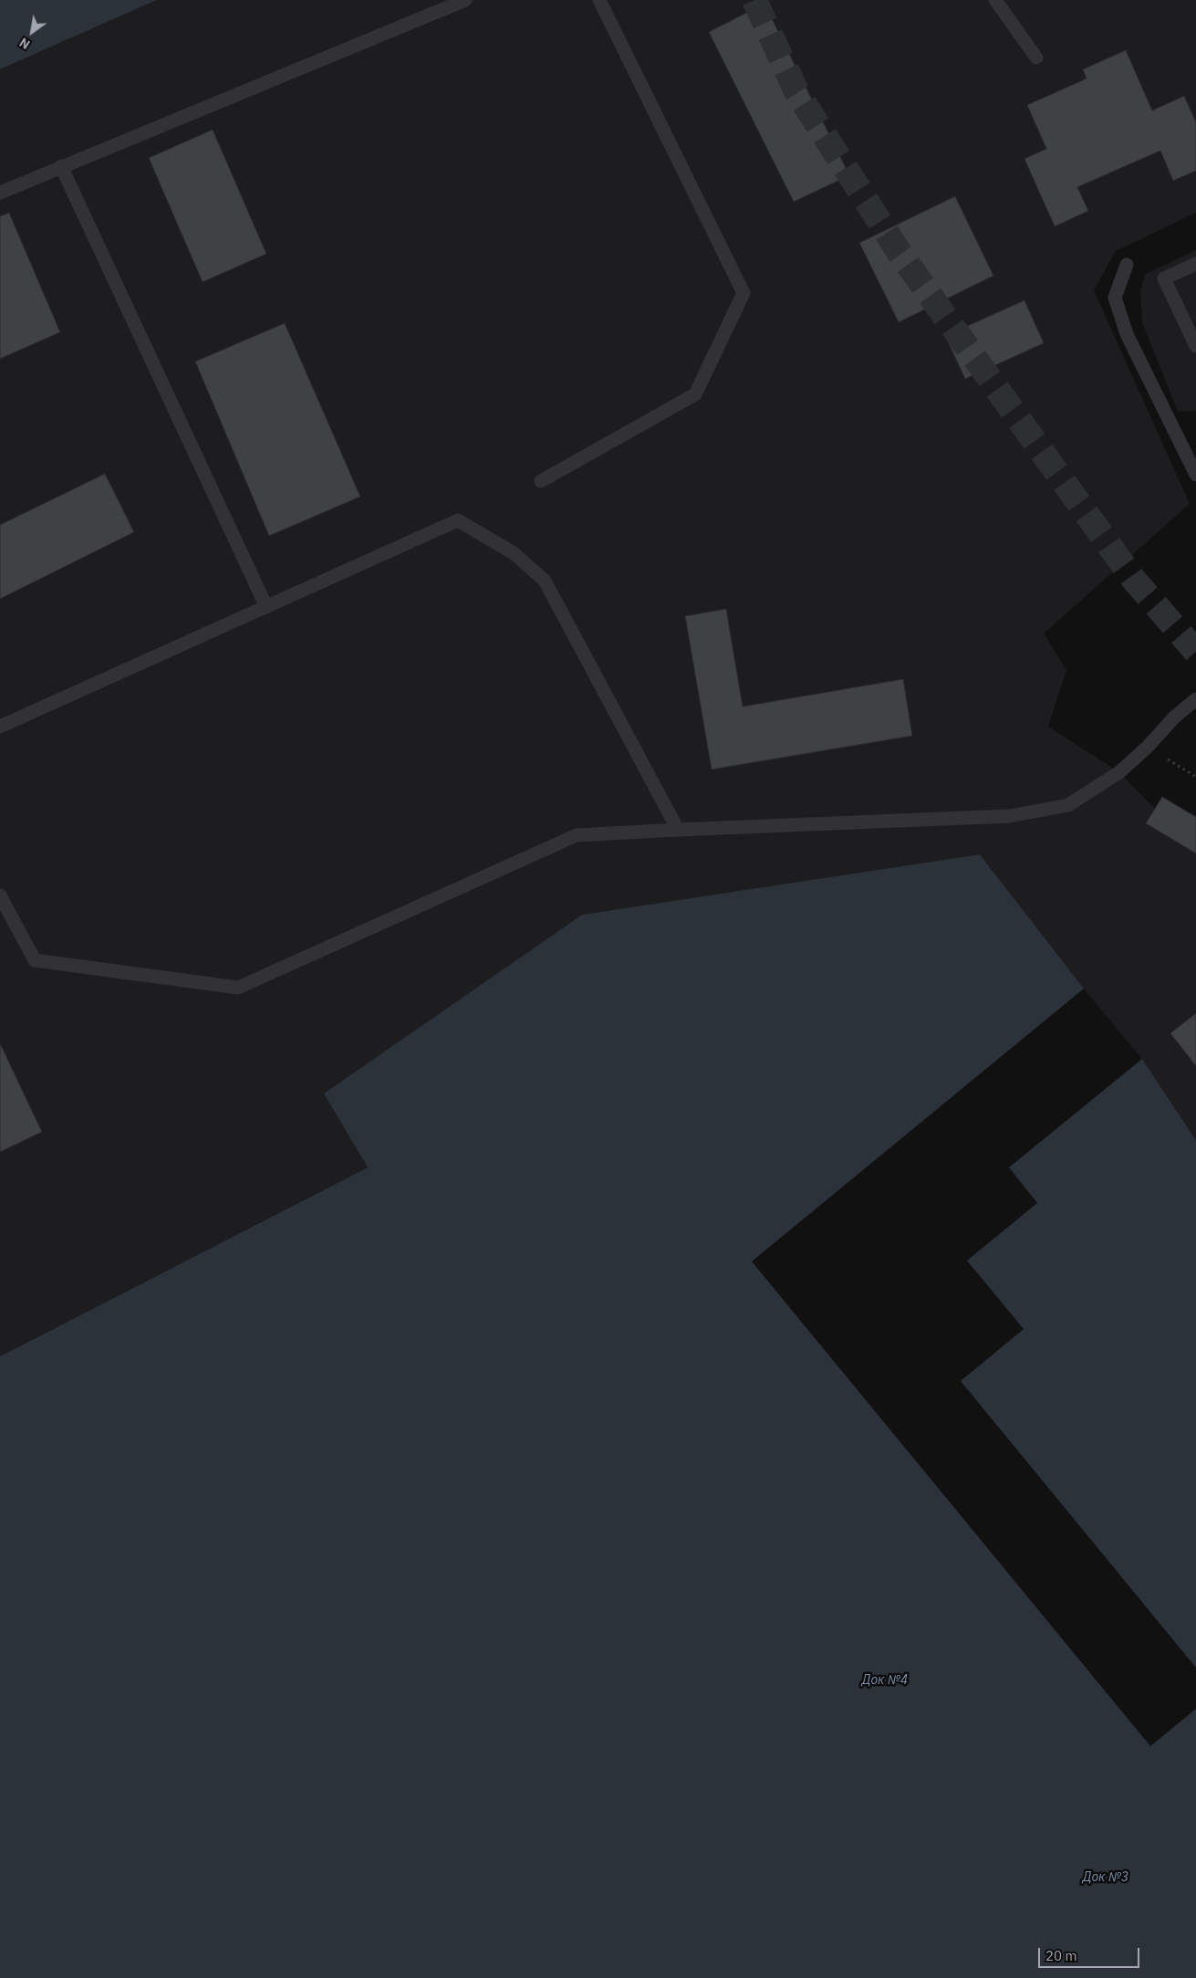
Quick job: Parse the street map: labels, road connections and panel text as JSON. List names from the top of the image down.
{
  "water": ["Док №4", "Док №3"],
  "scale_bar": "20 m",
  "north": "bottom left"
}
